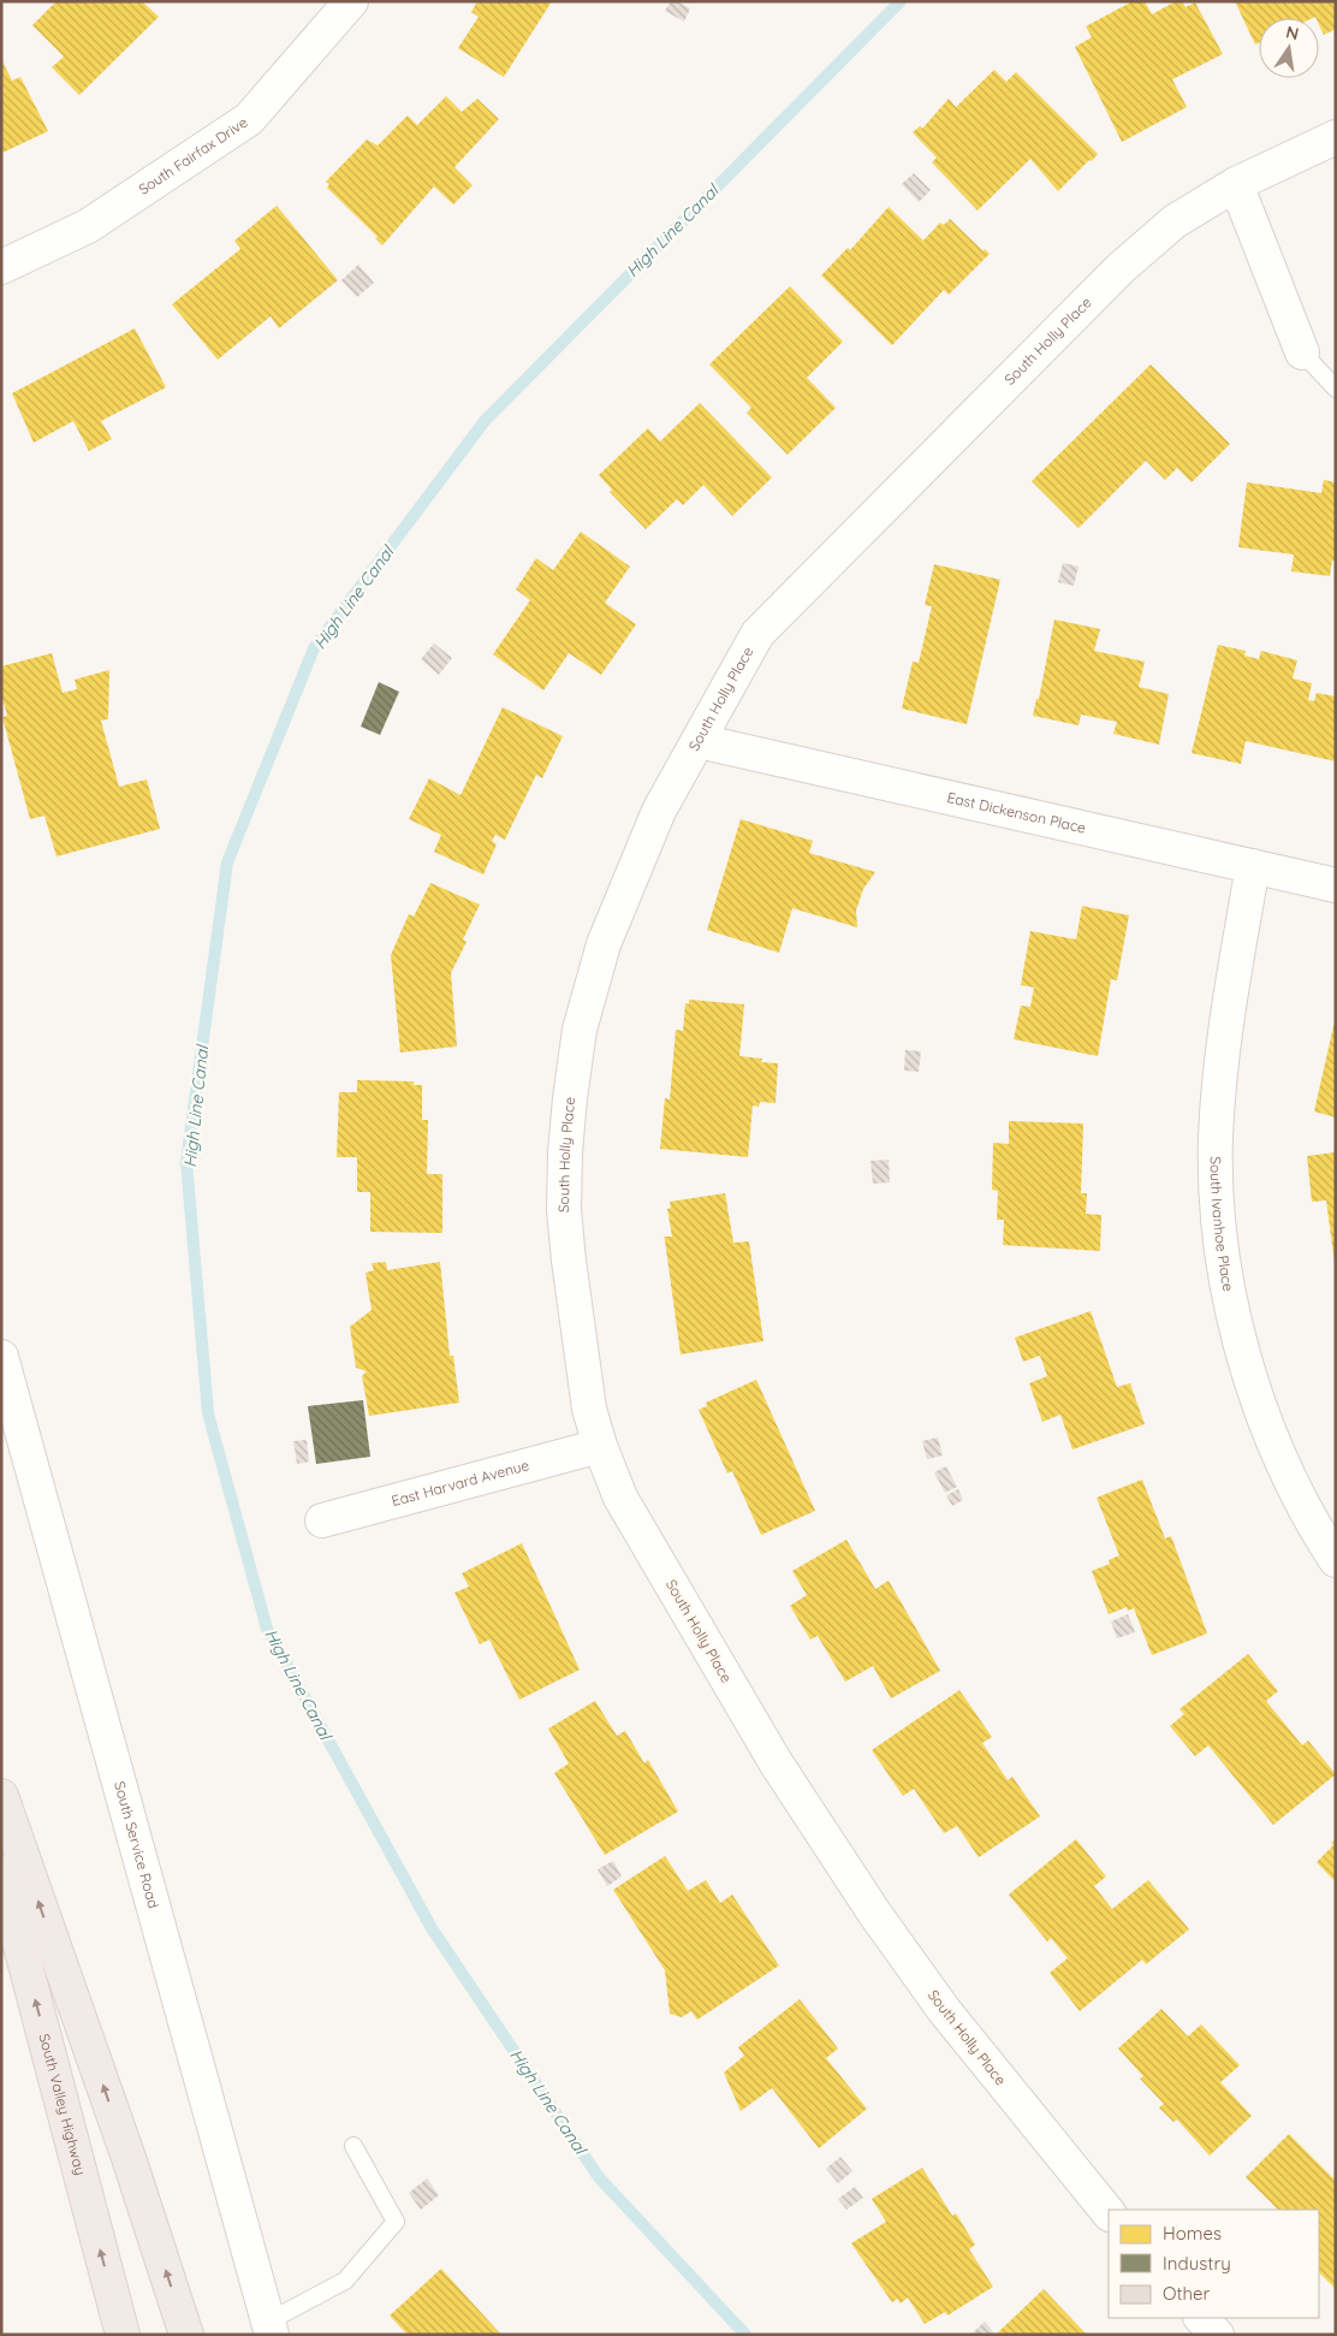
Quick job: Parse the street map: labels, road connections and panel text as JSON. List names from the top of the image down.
{
  "streets": {
    "highway": ["South Valley Highway"],
    "street": [
      "South Fairfax Drive",
      "South Holly Place",
      "East Dickenson Place",
      "South Ivanhoe Place",
      "East Harvard Avenue",
      "South Service Road"
    ]
  },
  "crossings": [
    ["South Holly Place", "East Dickenson Place"],
    ["South Holly Place", "East Harvard Avenue"],
    ["East Dickenson Place", "South Ivanhoe Place"]
  ],
  "water": ["High Line Canal"],
  "legend": ["Homes", "Industry", "Other"],
  "north": "top"
}
